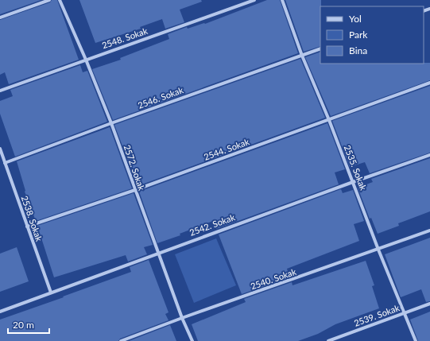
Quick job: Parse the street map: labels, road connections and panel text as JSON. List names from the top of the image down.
{
  "streets": {
    "street": [
      "2548. Sokak",
      "2546. Sokak",
      "2544. Sokak",
      "2572. Sokak",
      "2535. Sokak",
      "2538. Sokak",
      "2542. Sokak",
      "2540. Sokak",
      "2539. Sokak"
    ]
  },
  "crossings": [
    ["2548. Sokak", "2572. Sokak"],
    ["2546. Sokak", "2572. Sokak"],
    ["2546. Sokak", "2535. Sokak"],
    ["2546. Sokak", "2538. Sokak"],
    ["2544. Sokak", "2572. Sokak"],
    ["2544. Sokak", "2535. Sokak"],
    ["2544. Sokak", "2538. Sokak"],
    ["2572. Sokak", "2542. Sokak"],
    ["2572. Sokak", "2540. Sokak"],
    ["2535. Sokak", "2542. Sokak"],
    ["2535. Sokak", "2540. Sokak"],
    ["2535. Sokak", "2539. Sokak"],
    ["2538. Sokak", "2542. Sokak"]
  ],
  "legend": ["Yol", "Park", "Bina"],
  "scale_bar": "20 m"
}
